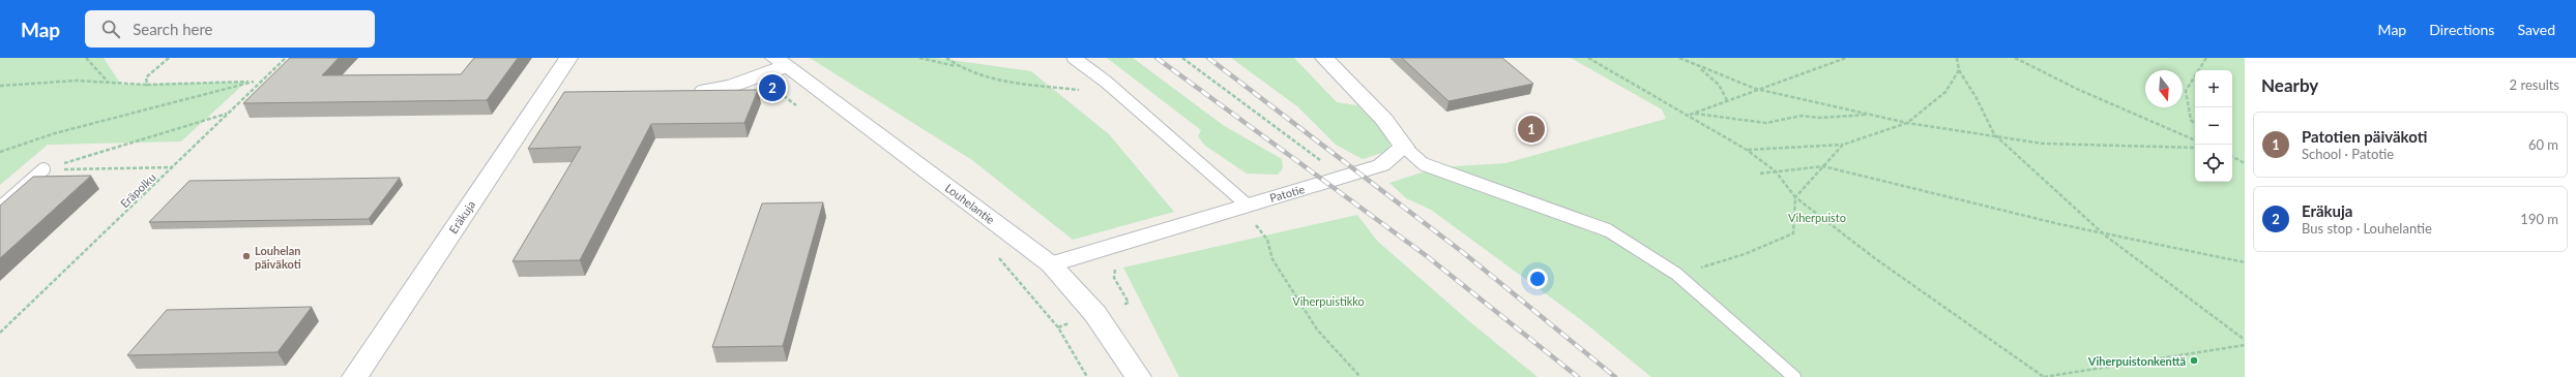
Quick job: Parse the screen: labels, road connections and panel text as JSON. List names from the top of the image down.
{
  "streets": {
    "street": ["Patotie", "Louhelantie", "Eräkuja"],
    "path": ["Eräpolku"]
  },
  "crossings": [
    ["Patotie", "Louhelantie"]
  ],
  "parks": ["Viherpuisto", "Viherpuistikko"],
  "places": ["Louhelan päiväkoti", "Viherpuistonkenttä"],
  "north": "bottom",
  "page": {
    "header": "Map",
    "search": "Search here",
    "nav": ["Map", "Directions", "Saved"],
    "heading": ["Nearby", "2 results"],
    "map_buttons": ["+", "−"],
    "pins": ["2", "1"],
    "list": [
      {
        "mark": "1",
        "name": "Patotien päiväkoti",
        "note": "School · Patotie",
        "value": "60 m"
      },
      {
        "mark": "2",
        "name": "Eräkuja",
        "note": "Bus stop · Louhelantie",
        "value": "190 m"
      }
    ]
  }
}
